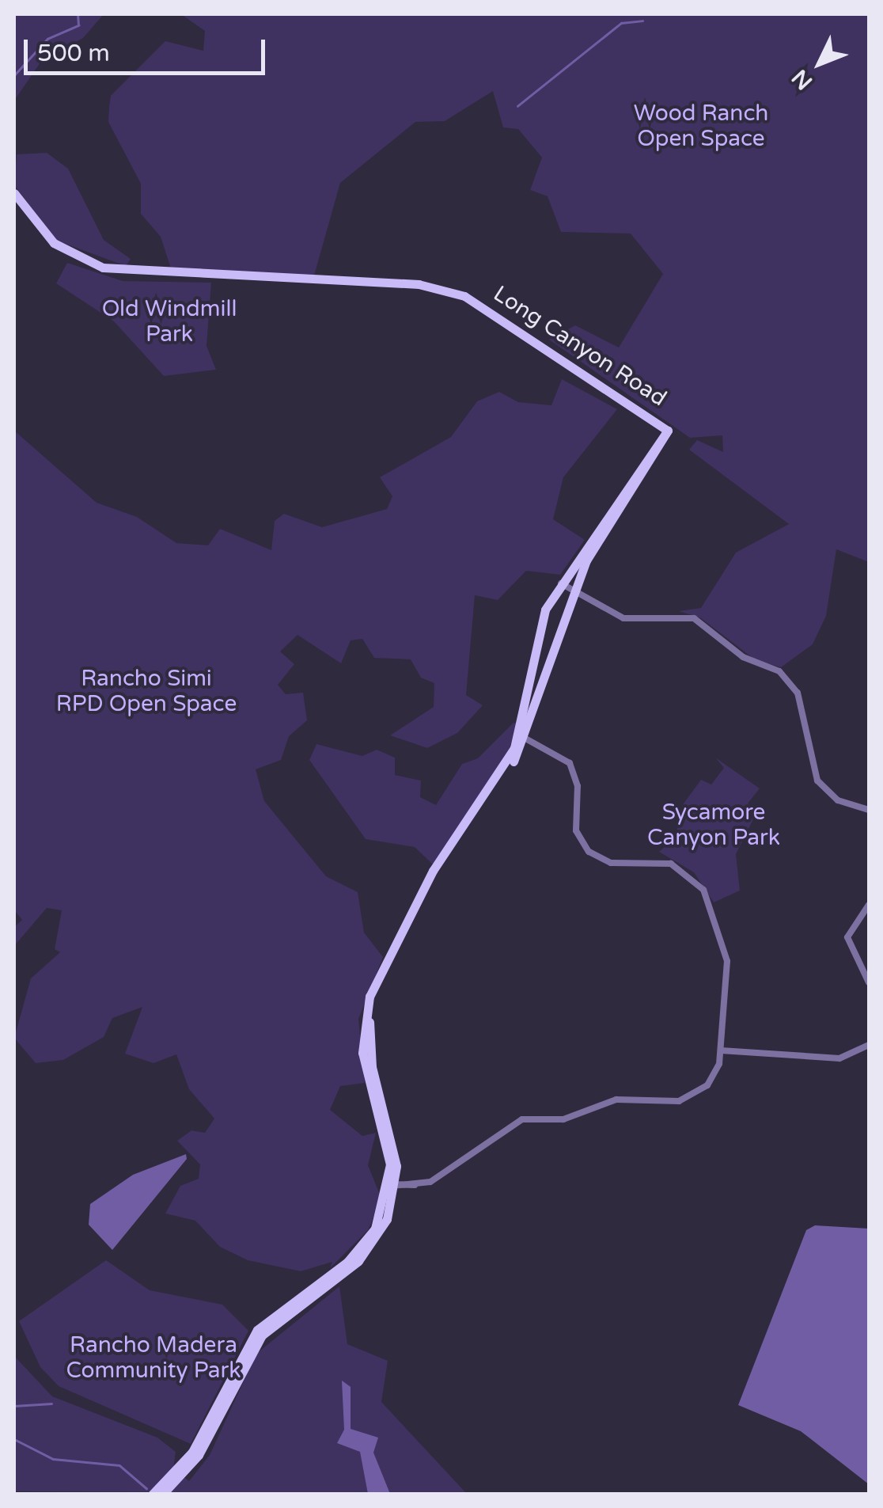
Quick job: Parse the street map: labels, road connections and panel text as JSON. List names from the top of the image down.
{
  "streets": {
    "main road": ["Long Canyon Road"]
  },
  "parks": [
    "Wood Ranch Open Space",
    "Old Windmill Park",
    "Rancho Simi RPD Open Space",
    "Sycamore Canyon Park",
    "Rancho Madera Community Park"
  ],
  "scale_bar": "500 m",
  "north": "bottom left"
}
